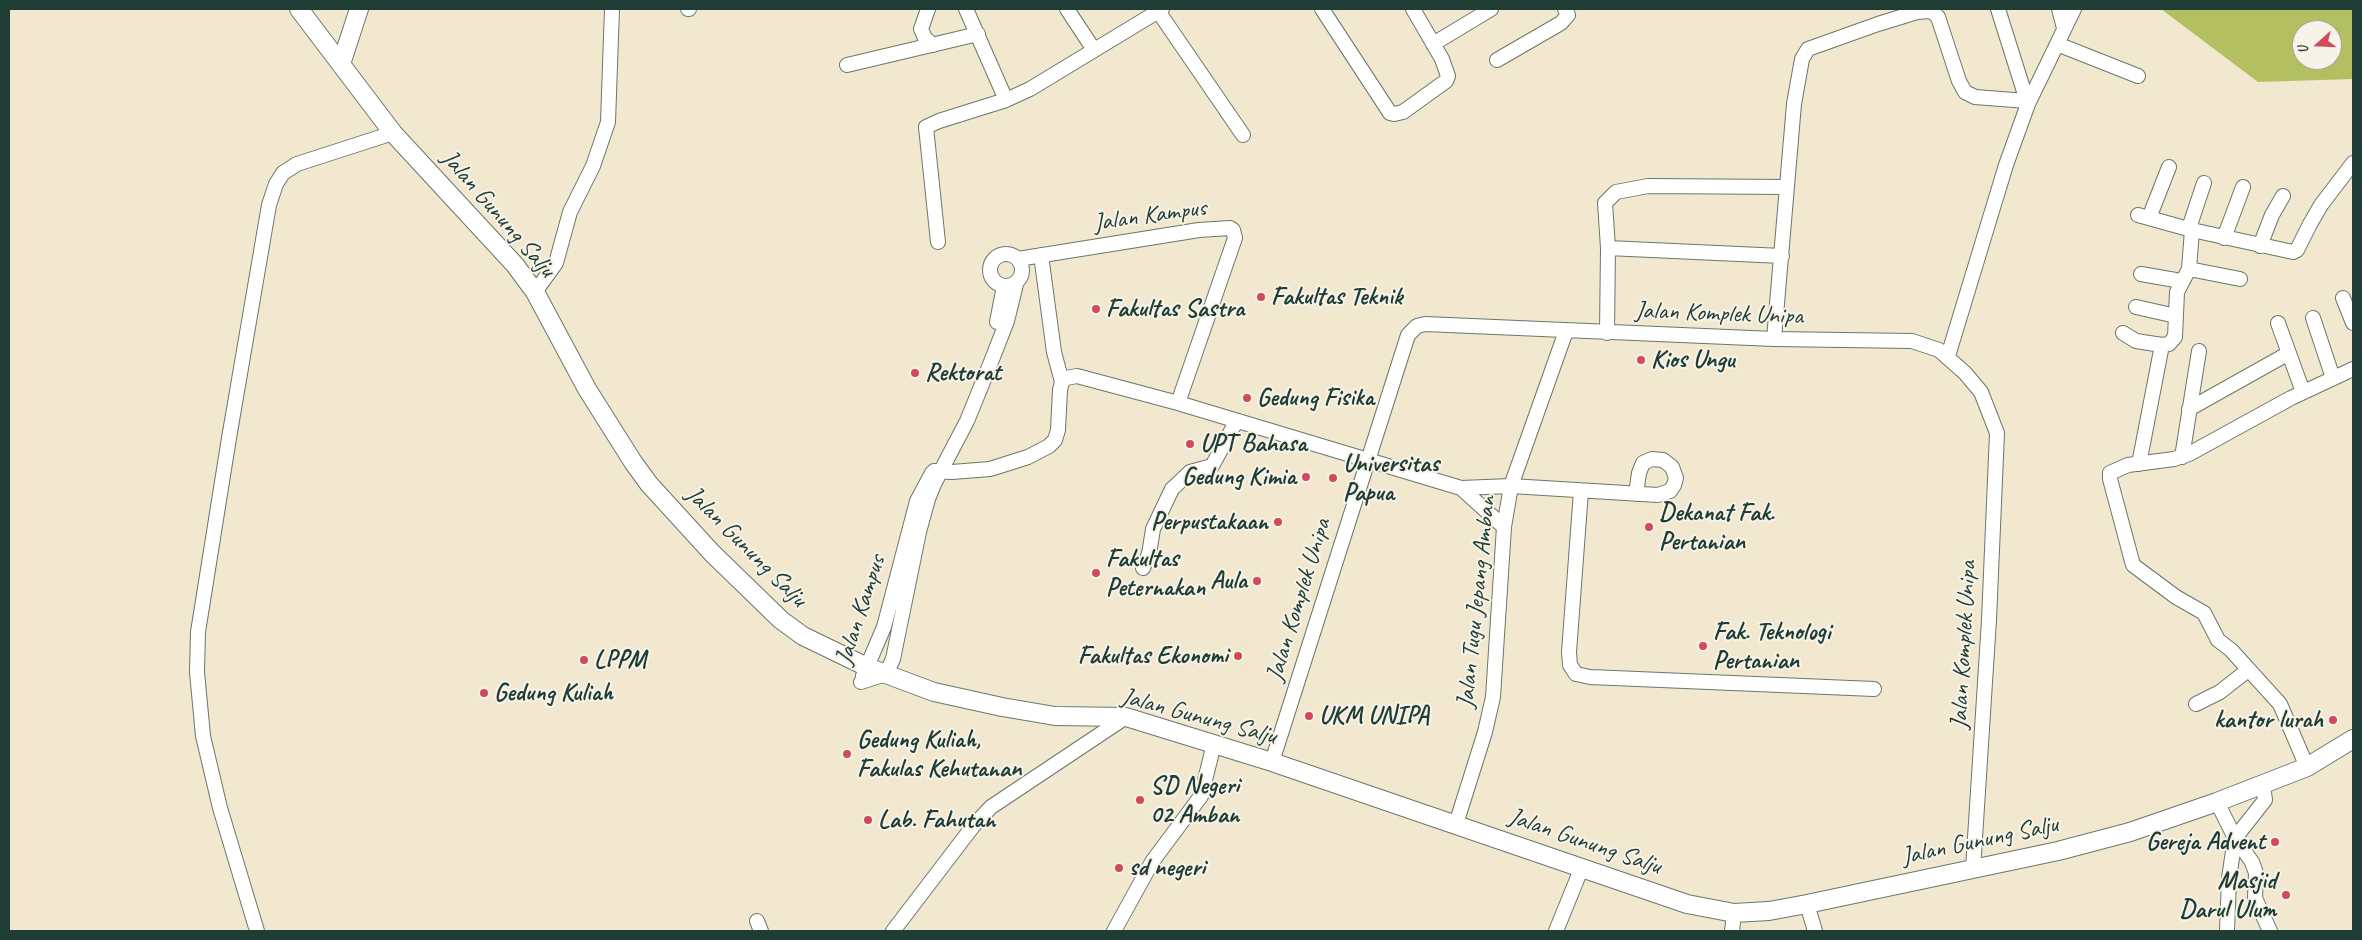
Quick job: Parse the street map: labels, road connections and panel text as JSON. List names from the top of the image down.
{
  "streets": {
    "main road": ["Jalan Gunung Salju"],
    "street": ["Jalan Kampus", "Jalan Komplek Unipa", "Jalan Tugu Jepang Amban"]
  },
  "crossings": [
    ["Jalan Gunung Salju", "Jalan Kampus"],
    ["Jalan Gunung Salju", "Jalan Komplek Unipa"],
    ["Jalan Gunung Salju", "Jalan Tugu Jepang Amban"],
    ["Jalan Komplek Unipa", "Jalan Tugu Jepang Amban"]
  ],
  "places": [
    "Fakultas Teknik",
    "Fakultas Sastra",
    "Kios Ungu",
    "Rektorat",
    "Gedung Fisika",
    "UPT Bahasa",
    "Gedung Kimia",
    "Universitas Papua",
    "Perpustakaan",
    "Dekanat Fak. Pertanian",
    "Fakultas Peternakan",
    "Aula",
    "Fak. Teknologi Pertanian",
    "Fakultas Ekonomi",
    "LPPM",
    "Gedung Kuliah",
    "UKM UNIPA",
    "kantor lurah",
    "Gedung Kuliah, Fakulas Kehutanan",
    "SD Negeri 02 Amban",
    "Lab. Fahutan",
    "Gereja Advent",
    "sd negeri",
    "Masjid Darul Ulum"
  ],
  "north": "left"
}
